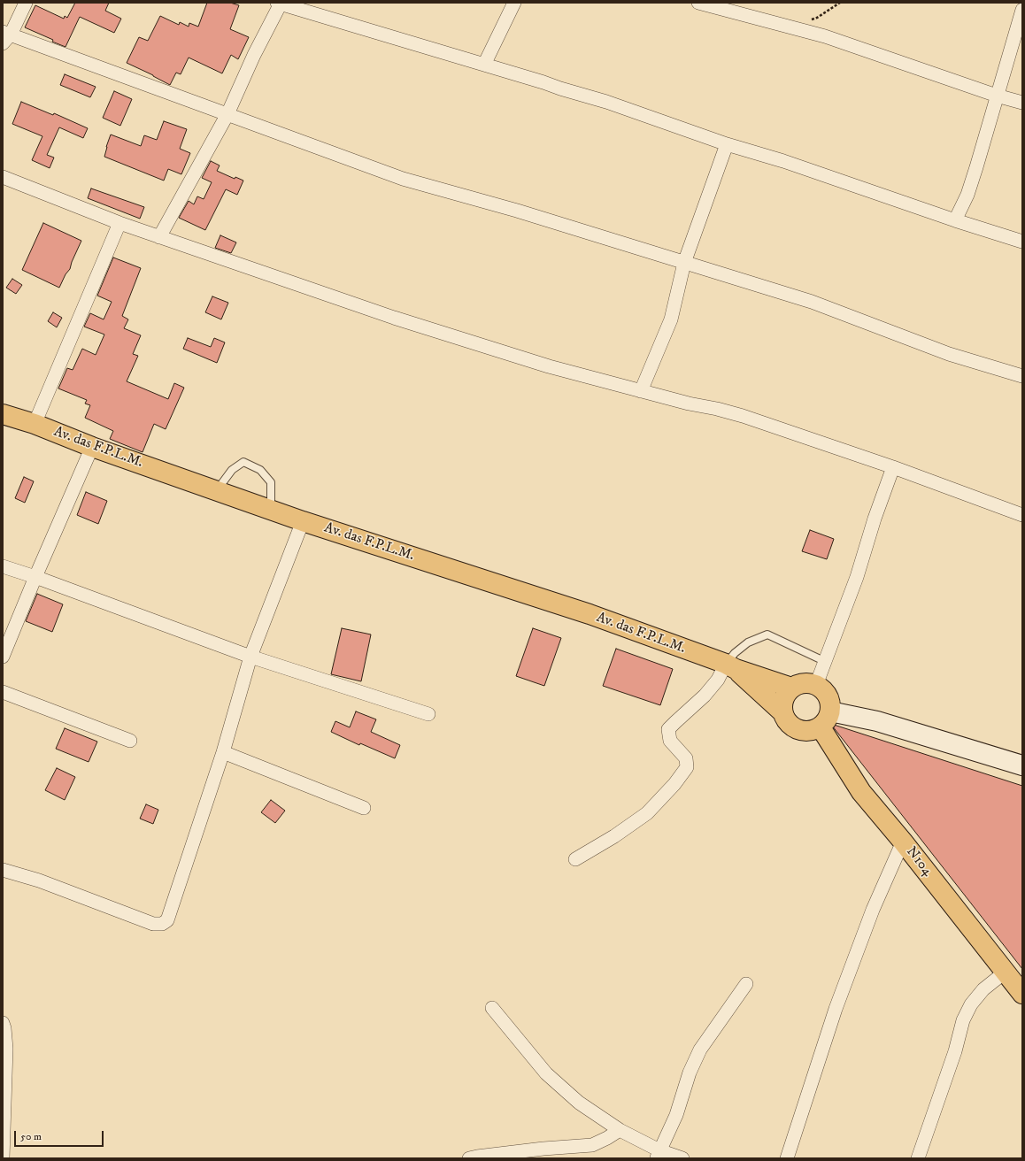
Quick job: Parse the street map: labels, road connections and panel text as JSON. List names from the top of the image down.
{
  "streets": {
    "main road": ["Av. das F.P.L.M.", "N104"]
  },
  "crossings": [
    ["Av. das F.P.L.M.", "N104"]
  ],
  "scale_bar": "50 m"
}
